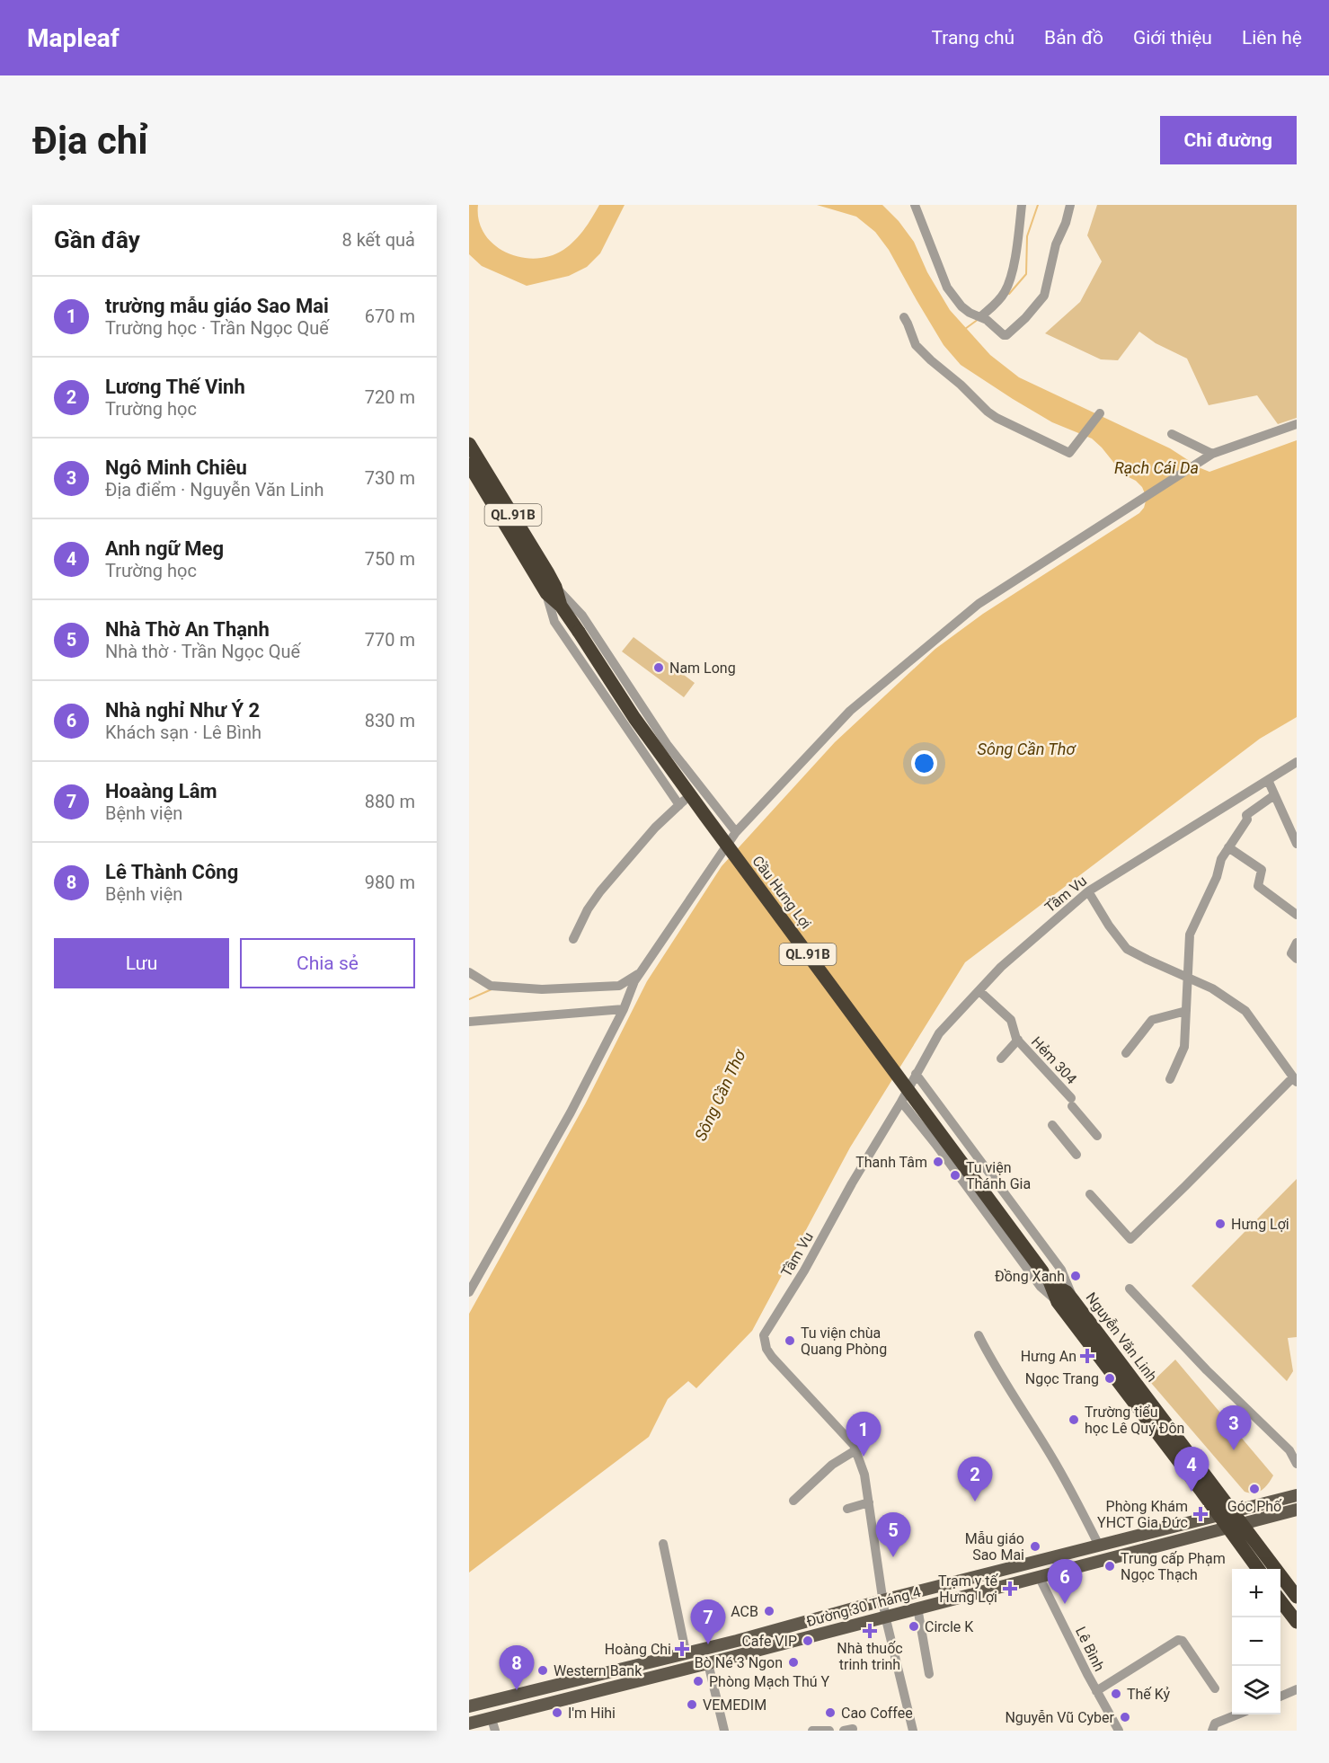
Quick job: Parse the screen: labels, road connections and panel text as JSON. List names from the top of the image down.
{
  "streets": {
    "highway": ["QL.91B", "Cầu Hưng Lợi", "Nguyễn Văn Linh"],
    "main road": ["Đường 30 Tháng 4"],
    "street": ["Tầm Vu", "Hẻm 304", "Lê Bình"]
  },
  "crossings": [
    ["QL.91B", "Cầu Hưng Lợi"],
    ["Cầu Hưng Lợi", "Nguyễn Văn Linh"],
    ["Tầm Vu", "Hẻm 304"],
    ["Nguyễn Văn Linh", "Đường 30 Tháng 4"],
    ["Đường 30 Tháng 4", "Lê Bình"]
  ],
  "water": ["Rạch Cái Da", "Sông Cần Thơ"],
  "places": {
    "other": [
      "Nam Long",
      "Thanh Tâm",
      "Tu viện Thánh Gia",
      "Hưng Lợi",
      "Đồng Xanh",
      "Tu viện chùa Quang Phòng",
      "Ngọc Trang",
      "Trường tiểu học Lê Quý Đôn",
      "Góc Phố",
      "Mẫu giáo Sao Mai",
      "Trung cấp Phạm Ngọc Thạch",
      "ACB",
      "Circle K",
      "Cafe VIP",
      "Bò Né 3 Ngon",
      "Western Bank",
      "Phòng Mạch Thú Y",
      "Thế Kỷ",
      "VEMEDIM",
      "I'm Hihi",
      "Cao Coffee",
      "Nguyễn Vũ Cyber"
    ],
    "health": [
      "Hưng An",
      "Phòng Khám YHCT Gia Đức",
      "Trạm y tế Hưng Lợi",
      "Nhà thuốc trinh trinh",
      "Hoàng Chi"
    ]
  },
  "page": {
    "header": "Mapleaf",
    "nav": [
      "Trang chủ",
      "Bản đồ",
      "Giới thiệu",
      "Liên hệ"
    ],
    "buttons": [
      "Chỉ đường",
      ["Lưu", "Chia sẻ"]
    ],
    "title": "Địa chỉ",
    "heading": ["Gần đây", "8 kết quả"],
    "list": [
      {
        "mark": "1",
        "name": "trường mẫu giáo Sao Mai",
        "note": "Trường học · Trần Ngọc Quế",
        "value": "670 m"
      },
      {
        "mark": "2",
        "name": "Lương Thế Vinh",
        "note": "Trường học",
        "value": "720 m"
      },
      {
        "mark": "3",
        "name": "Ngô Minh Chiêu",
        "note": "Địa điểm · Nguyễn Văn Linh",
        "value": "730 m"
      },
      {
        "mark": "4",
        "name": "Anh ngữ Meg",
        "note": "Trường học",
        "value": "750 m"
      },
      {
        "mark": "5",
        "name": "Nhà Thờ An Thạnh",
        "note": "Nhà thờ · Trần Ngọc Quế",
        "value": "770 m"
      },
      {
        "mark": "6",
        "name": "Nhà nghỉ Như Ý 2",
        "note": "Khách sạn · Lê Bình",
        "value": "830 m"
      },
      {
        "mark": "7",
        "name": "Hoaàng Lâm",
        "note": "Bệnh viện",
        "value": "880 m"
      },
      {
        "mark": "8",
        "name": "Lê Thành Công",
        "note": "Bệnh viện",
        "value": "980 m"
      }
    ],
    "pins": [
      "3",
      "1",
      "4",
      "2",
      "5",
      "6",
      "7",
      "8"
    ],
    "map_buttons": ["+", "−"]
  }
}
